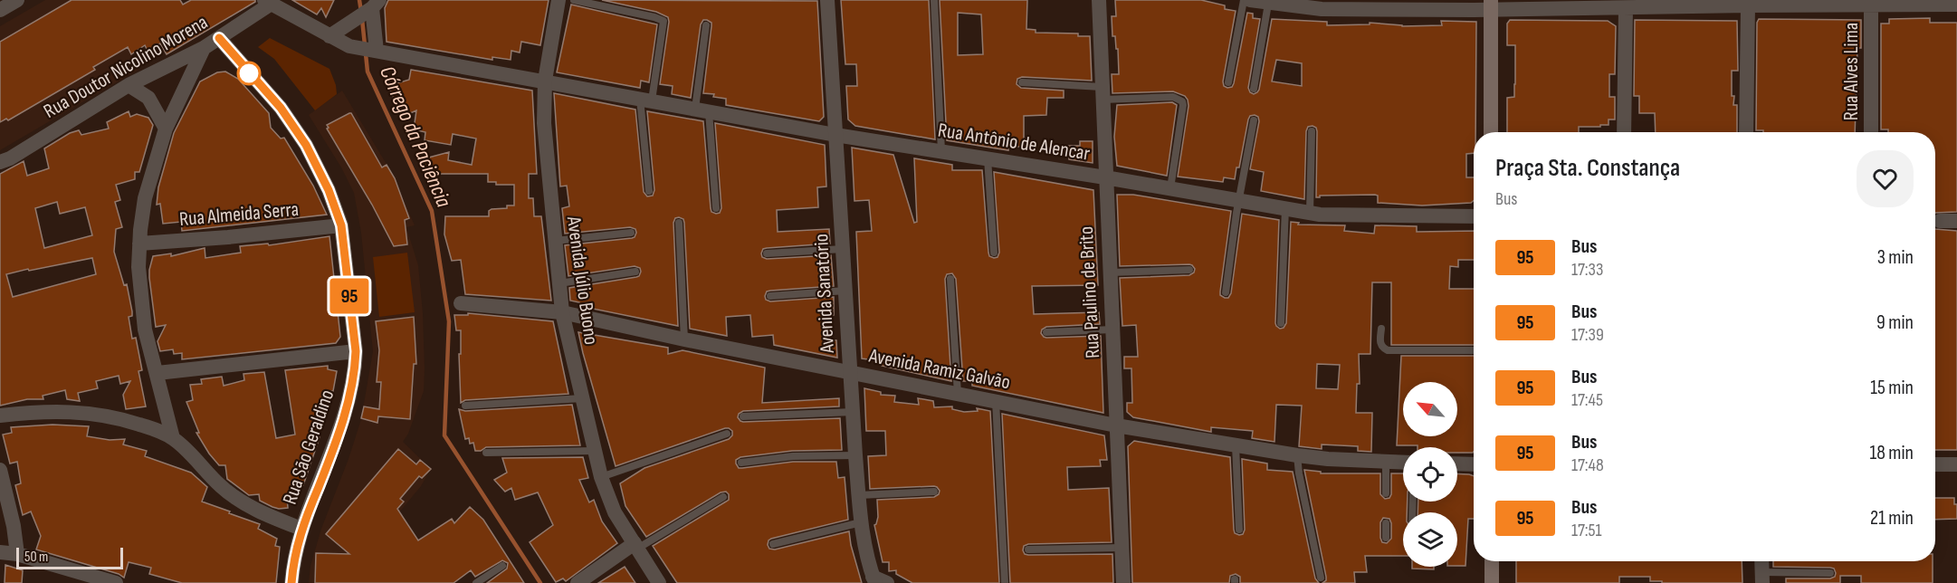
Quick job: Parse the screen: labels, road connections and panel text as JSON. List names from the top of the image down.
{
  "streets": {
    "street": [
      "Rua Doutor Nicolino Morena",
      "Rua Alves Lima",
      "Rua Antônio de Alencar",
      "Rua Almeida Serra",
      "Avenida Júlio Buono",
      "Rua Paulino de Brito",
      "Avenida Sanatório",
      "Avenida Ramiz Galvão",
      "Rua São Geraldino"
    ]
  },
  "crossings": [
    ["Rua Doutor Nicolino Morena", "Rua Antônio de Alencar"],
    ["Rua Doutor Nicolino Morena", "Rua São Geraldino"],
    ["Rua Antônio de Alencar", "Avenida Júlio Buono"],
    ["Rua Antônio de Alencar", "Rua Paulino de Brito"],
    ["Rua Antônio de Alencar", "Avenida Sanatório"],
    ["Rua Almeida Serra", "Rua São Geraldino"],
    ["Avenida Júlio Buono", "Avenida Ramiz Galvão"],
    ["Rua Paulino de Brito", "Avenida Ramiz Galvão"],
    ["Avenida Sanatório", "Avenida Ramiz Galvão"]
  ],
  "water": ["Córrego da Paciência"],
  "lines": ["bus line 95"],
  "scale_bar": "50 m",
  "north": "top left",
  "page": {
    "on_map": "95",
    "heading": ["Praça Sta. Constança", "Bus"],
    "list": [
      {
        "mark": "95",
        "name": "Bus",
        "note": "17:33",
        "value": "3 min"
      },
      {
        "mark": "95",
        "name": "Bus",
        "note": "17:39",
        "value": "9 min"
      },
      {
        "mark": "95",
        "name": "Bus",
        "note": "17:45",
        "value": "15 min"
      },
      {
        "mark": "95",
        "name": "Bus",
        "note": "17:48",
        "value": "18 min"
      },
      {
        "mark": "95",
        "name": "Bus",
        "note": "17:51",
        "value": "21 min"
      }
    ],
    "scale": "50 m"
  }
}
